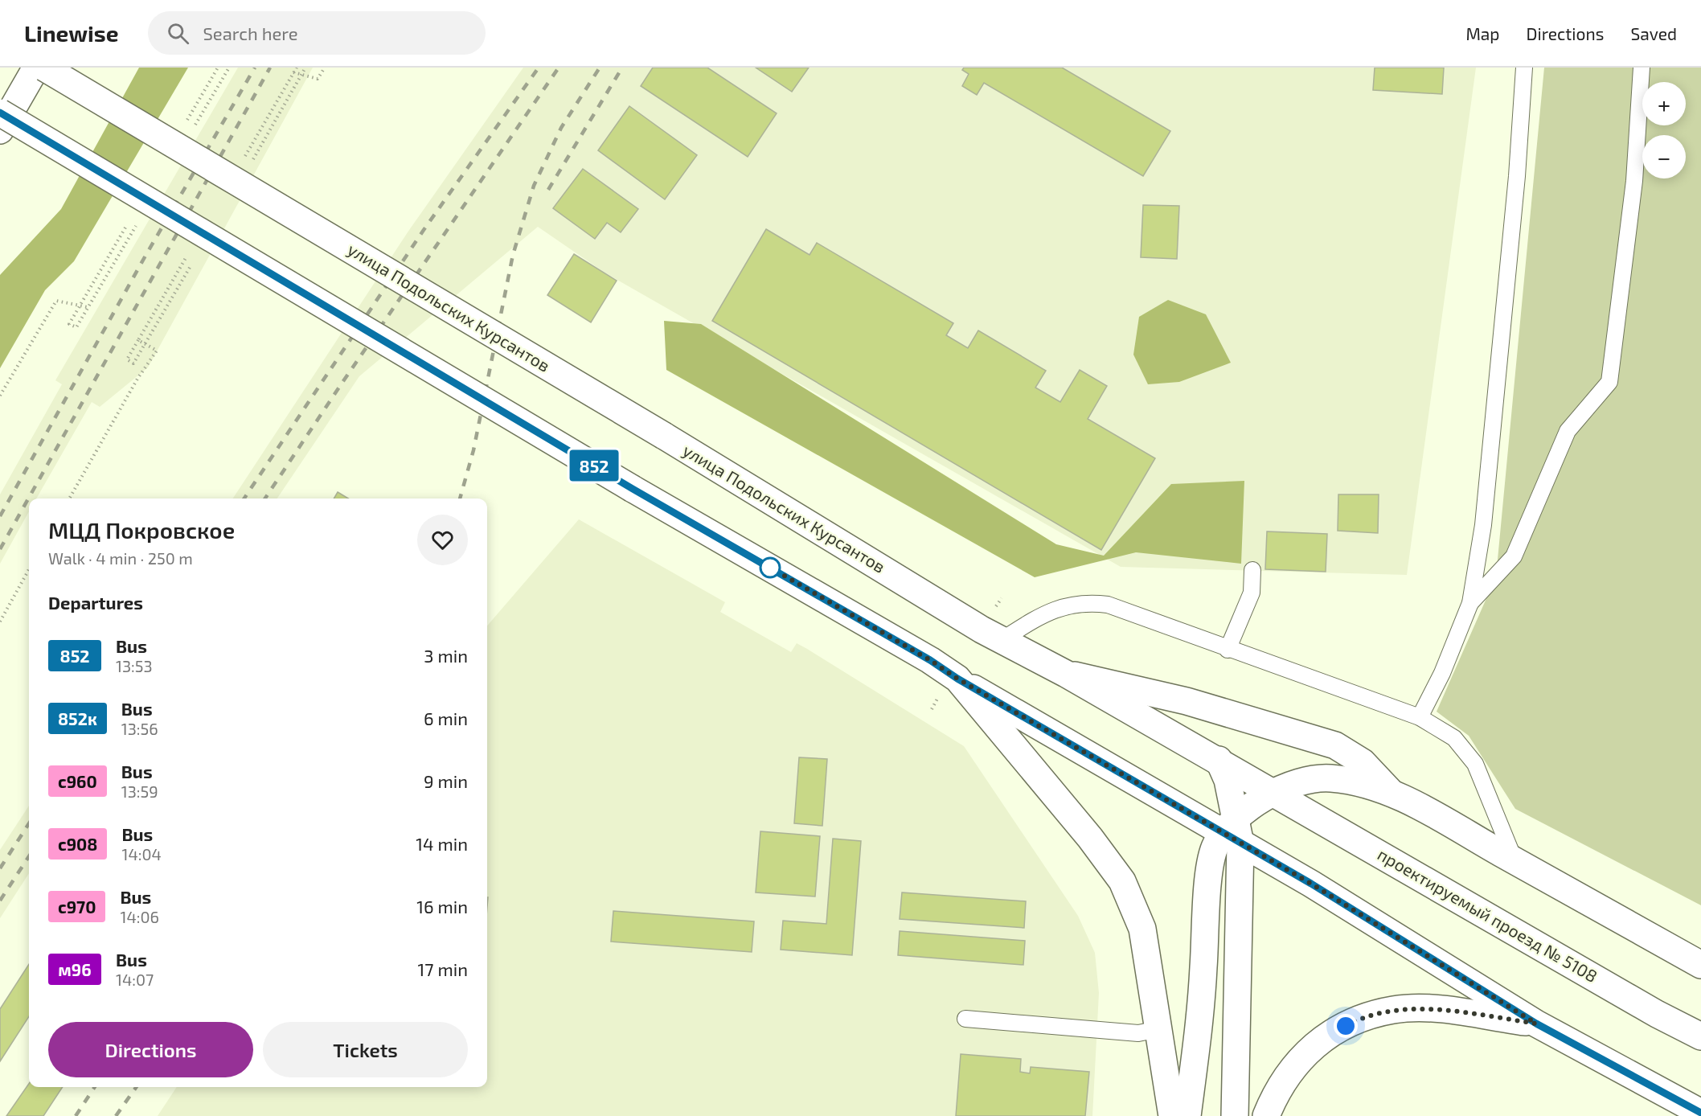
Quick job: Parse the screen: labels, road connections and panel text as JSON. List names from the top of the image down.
{
  "streets": {
    "main road": ["улица Подольских Курсантов", "проектируемый проезд № 5108"]
  },
  "crossings": [
    ["улица Подольских Курсантов", "проектируемый проезд № 5108"]
  ],
  "lines": ["bus line 852"],
  "page": {
    "header": "Linewise",
    "search": "Search here",
    "nav": ["Map", "Directions", "Saved"],
    "on_map": "852",
    "map_buttons": ["+", "−"],
    "heading": [
      ["МЦД Покровское", "Walk · 4 min · 250 m"],
      "Departures"
    ],
    "list": [
      {
        "mark": "852",
        "name": "Bus",
        "note": "13:53",
        "value": "3 min"
      },
      {
        "mark": "852к",
        "name": "Bus",
        "note": "13:56",
        "value": "6 min"
      },
      {
        "mark": "с960",
        "name": "Bus",
        "note": "13:59",
        "value": "9 min"
      },
      {
        "mark": "с908",
        "name": "Bus",
        "note": "14:04",
        "value": "14 min"
      },
      {
        "mark": "с970",
        "name": "Bus",
        "note": "14:06",
        "value": "16 min"
      },
      {
        "mark": "м96",
        "name": "Bus",
        "note": "14:07",
        "value": "17 min"
      }
    ],
    "buttons": ["Directions", "Tickets"]
  }
}
